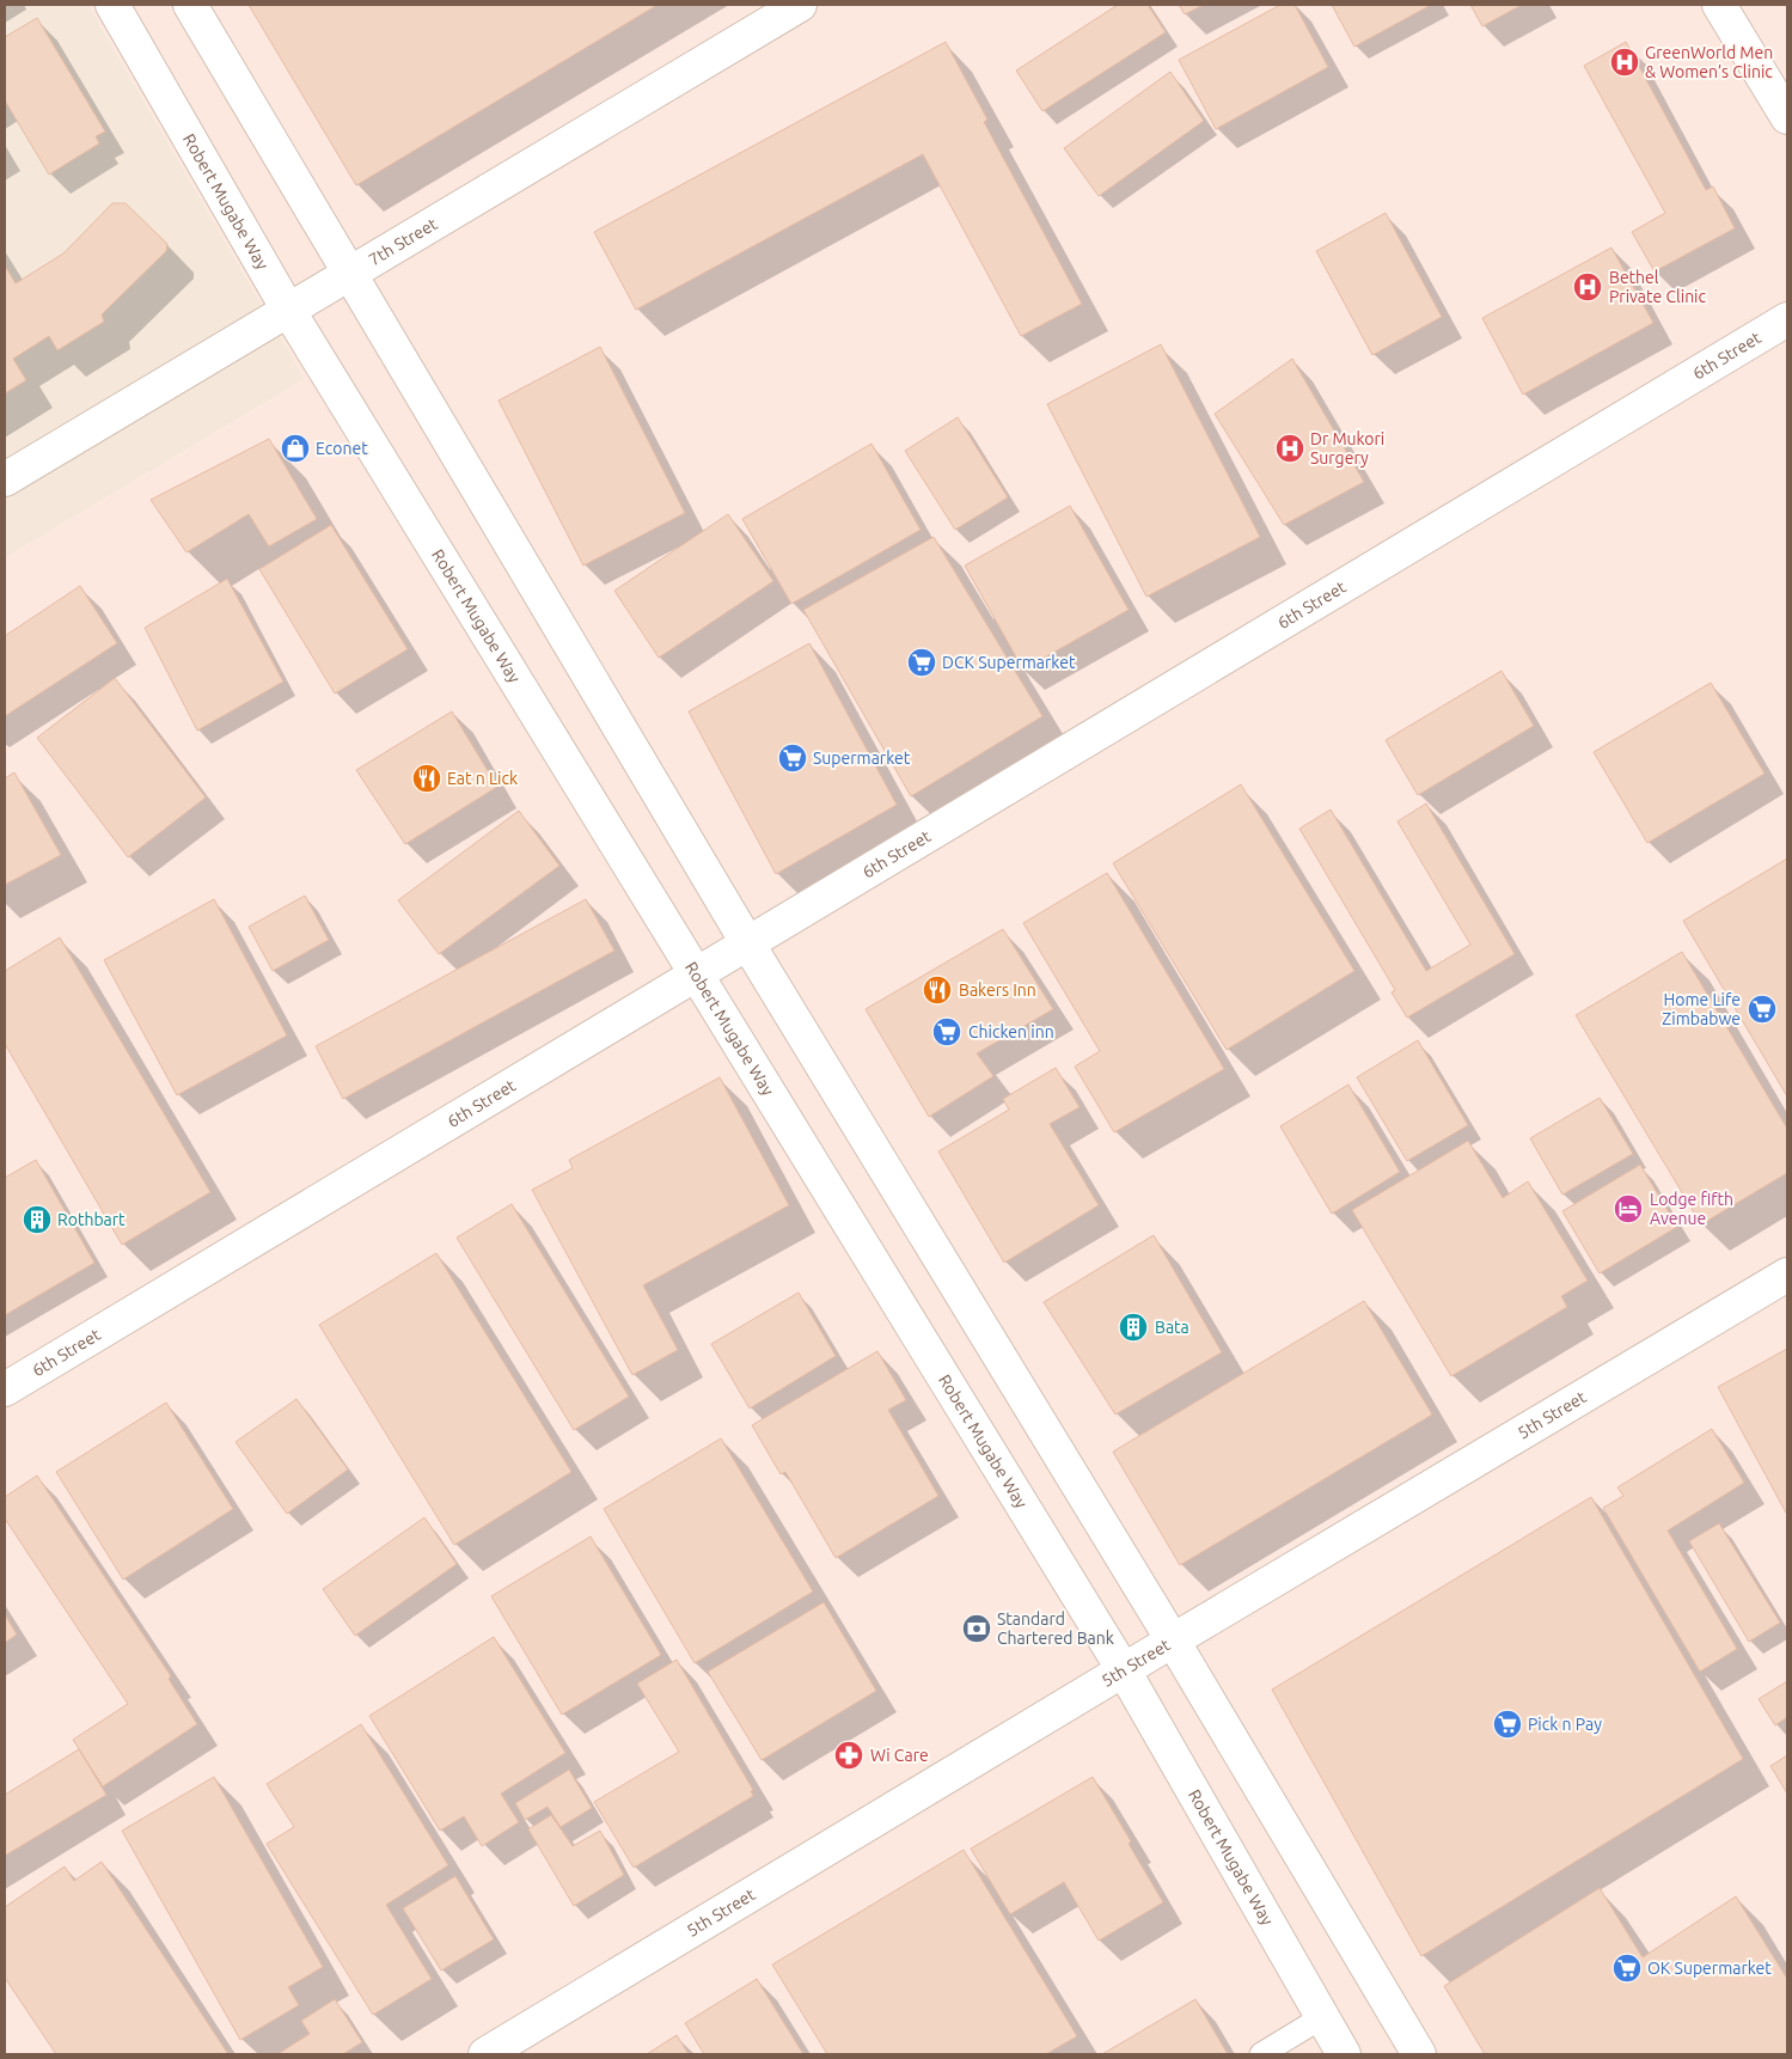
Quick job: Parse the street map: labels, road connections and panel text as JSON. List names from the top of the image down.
{
  "streets": {
    "street": [
      "Robert Mugabe Way",
      "7th Street",
      "6th Street",
      "5th Street"
    ]
  },
  "crossings": [
    ["Robert Mugabe Way", "7th Street"],
    ["Robert Mugabe Way", "6th Street"],
    ["Robert Mugabe Way", "5th Street"]
  ],
  "places": {
    "hospital": ["GreenWorld Men & Women’s Clinic", "Bethel Private Clinic", "Dr Mukori Surgery"],
    "shop": ["Econet"],
    "supermarket": [
      "DCK Supermarket",
      "Supermarket",
      "Home Life Zimbabwe",
      "Chicken inn",
      "Pick n Pay",
      "OK Supermarket"
    ],
    "restaurant": ["Eat n Lick", "Bakers Inn"],
    "hotel": ["Lodge fifth Avenue"],
    "building": ["Rothbart", "Bata"],
    "bank": ["Standard Chartered Bank"],
    "pharmacy": ["Wi Care"]
  }
}
